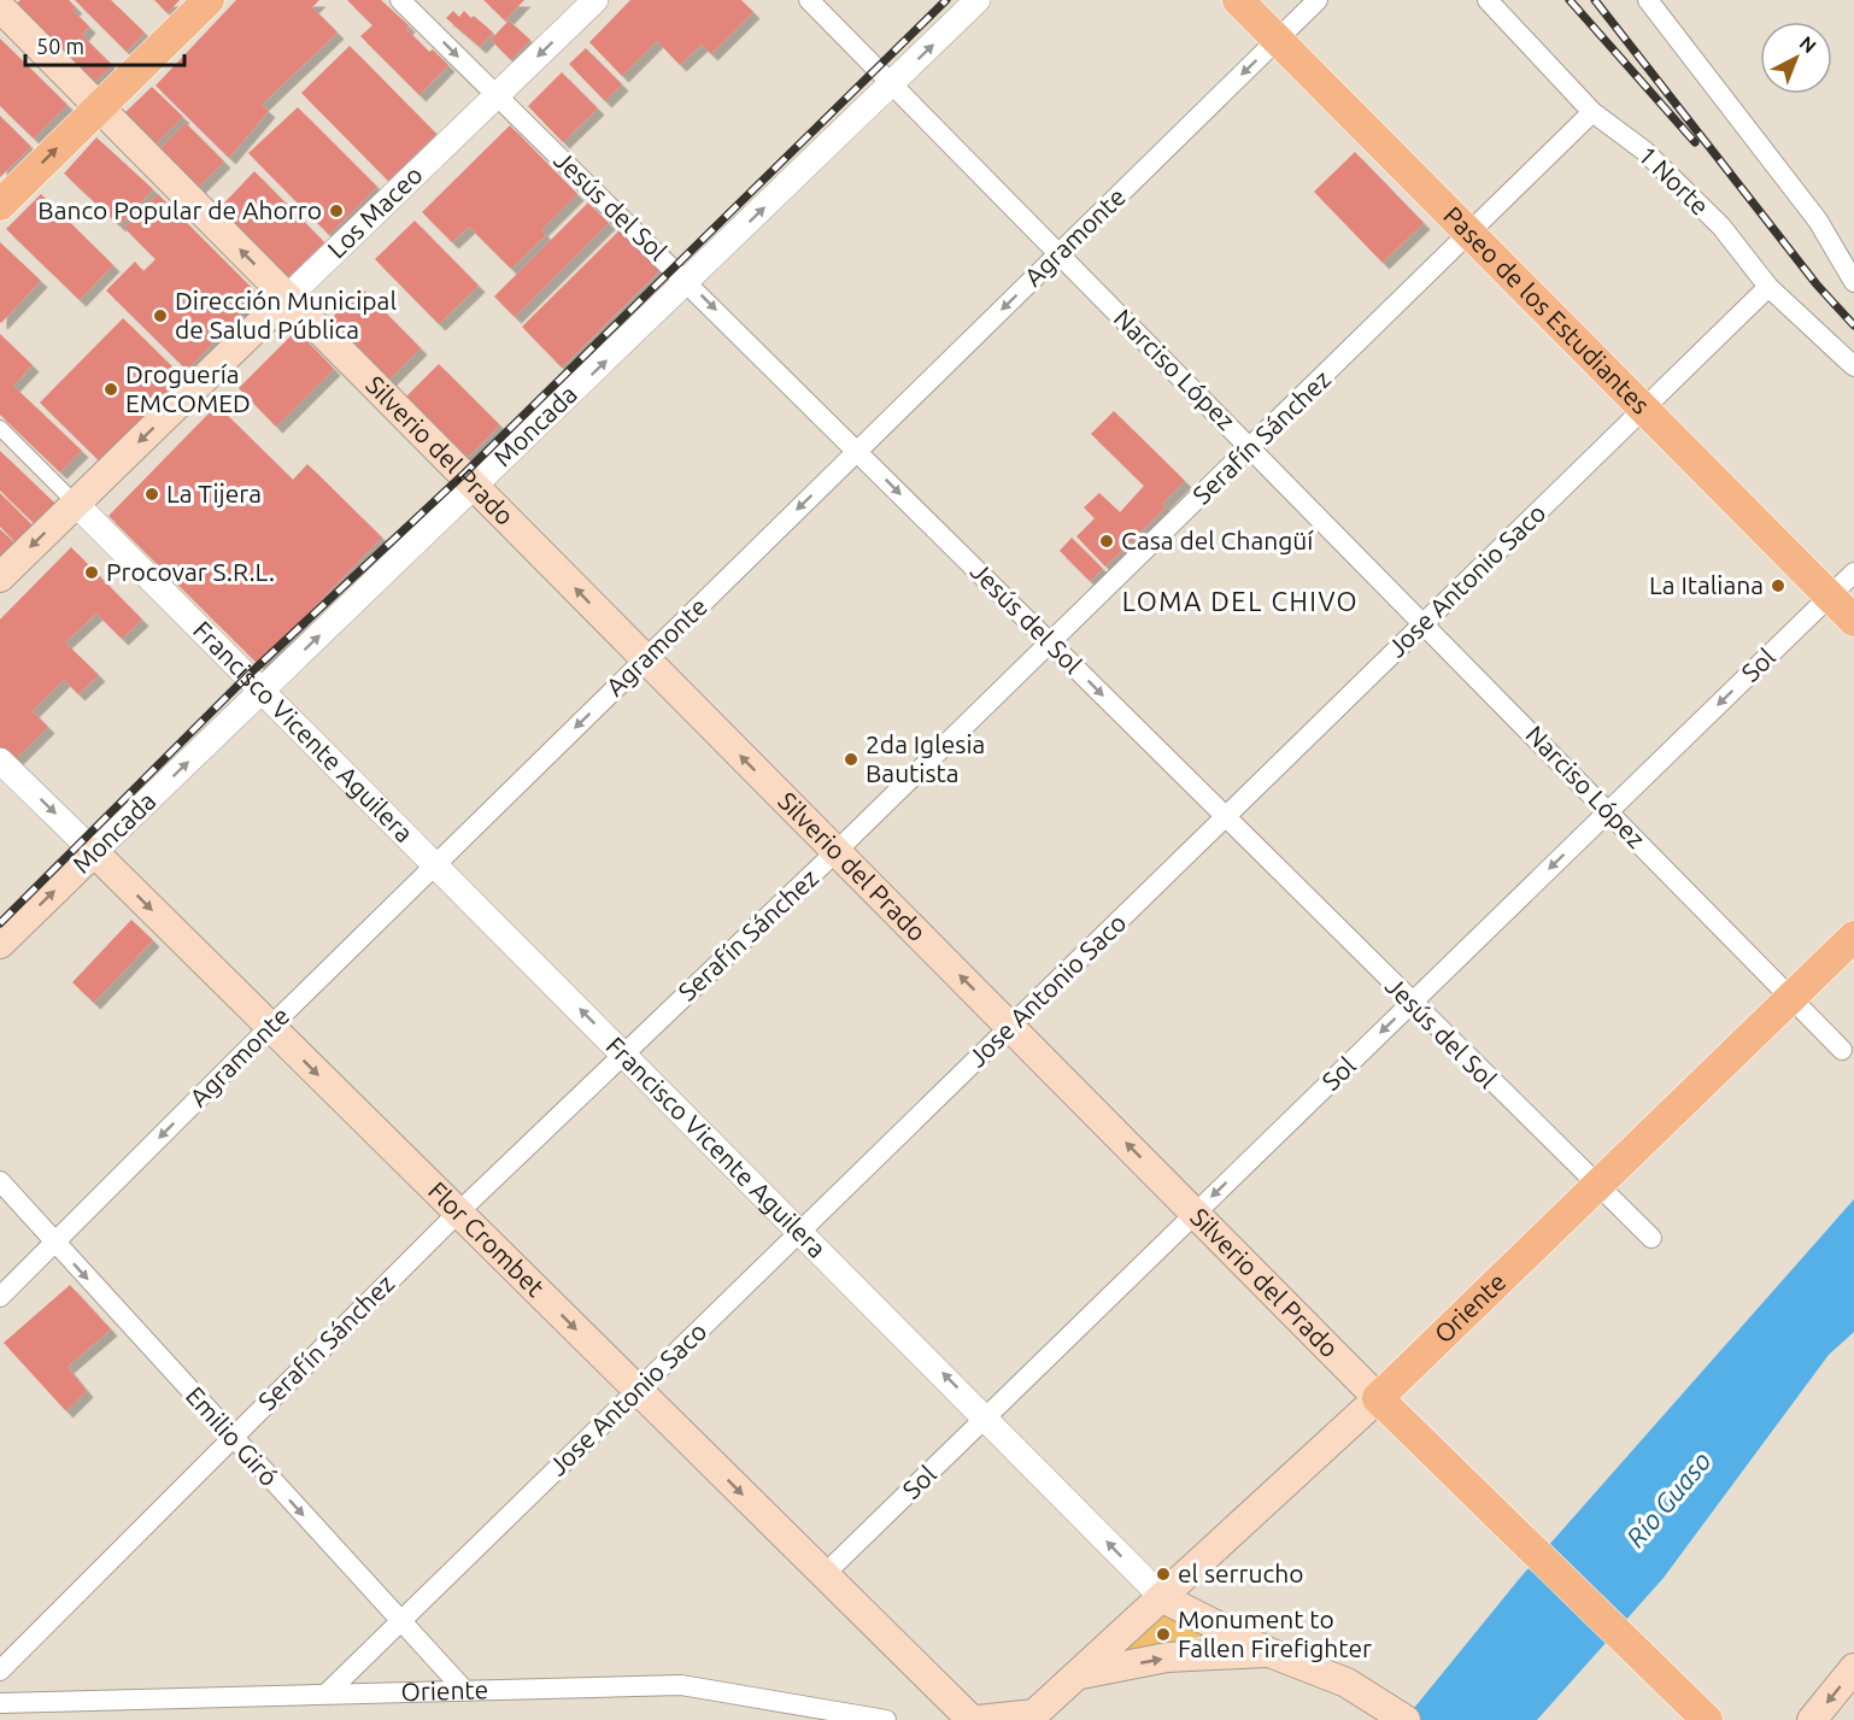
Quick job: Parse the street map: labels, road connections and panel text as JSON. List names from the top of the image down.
{
  "streets": {
    "main road": [
      "Los Maceo",
      "Paseo de los Estudiantes",
      "Moncada",
      "Silverio del Prado",
      "Francisco Vicente Aguilera",
      "Flor Crombet",
      "Oriente"
    ],
    "street": [
      "1 Norte",
      "Jesús del Sol",
      "Agramonte",
      "Narciso López",
      "Serafín Sánchez",
      "Jose Antonio Saco",
      "Sol",
      "Emilio Giró"
    ]
  },
  "crossings": [
    ["1 Norte", "Serafín Sánchez"],
    ["1 Norte", "Jose Antonio Saco"],
    ["Jesús del Sol", "Los Maceo"],
    ["Jesús del Sol", "Agramonte"],
    ["Jesús del Sol", "Moncada"],
    ["Jesús del Sol", "Serafín Sánchez"],
    ["Jesús del Sol", "Jose Antonio Saco"],
    ["Jesús del Sol", "Sol"],
    ["Jesús del Sol", "Oriente"],
    ["Los Maceo", "Silverio del Prado"],
    ["Los Maceo", "Francisco Vicente Aguilera"],
    ["Agramonte", "Paseo de los Estudiantes"],
    ["Agramonte", "Narciso López"],
    ["Agramonte", "Silverio del Prado"],
    ["Agramonte", "Francisco Vicente Aguilera"],
    ["Agramonte", "Flor Crombet"],
    ["Agramonte", "Emilio Giró"],
    ["Paseo de los Estudiantes", "Serafín Sánchez"],
    ["Paseo de los Estudiantes", "Jose Antonio Saco"],
    ["Paseo de los Estudiantes", "Sol"],
    ["Narciso López", "Moncada"],
    ["Narciso López", "Serafín Sánchez"],
    ["Narciso López", "Jose Antonio Saco"],
    ["Narciso López", "Sol"],
    ["Narciso López", "Oriente"],
    ["Moncada", "Silverio del Prado"],
    ["Moncada", "Francisco Vicente Aguilera"],
    ["Moncada", "Flor Crombet"],
    ["Serafín Sánchez", "Silverio del Prado"],
    ["Serafín Sánchez", "Francisco Vicente Aguilera"],
    ["Serafín Sánchez", "Flor Crombet"],
    ["Serafín Sánchez", "Emilio Giró"],
    ["Silverio del Prado", "Jose Antonio Saco"],
    ["Silverio del Prado", "Sol"],
    ["Silverio del Prado", "Oriente"],
    ["Jose Antonio Saco", "Francisco Vicente Aguilera"],
    ["Jose Antonio Saco", "Flor Crombet"],
    ["Jose Antonio Saco", "Oriente"],
    ["Jose Antonio Saco", "Emilio Giró"],
    ["Sol", "Francisco Vicente Aguilera"],
    ["Sol", "Flor Crombet"],
    ["Francisco Vicente Aguilera", "Oriente"],
    ["Oriente", "Emilio Giró"]
  ],
  "one_way": [
    "Jesús del Sol",
    "Los Maceo",
    "Agramonte",
    "Moncada",
    "Silverio del Prado",
    "Sol",
    "Francisco Vicente Aguilera",
    "Flor Crombet",
    "Emilio Giró"
  ],
  "districts": ["LOMA DEL CHIVO"],
  "water": ["Río Guaso"],
  "places": [
    "Banco Popular de Ahorro",
    "Dirección Municipal de Salud Pública",
    "Droguería EMCOMED",
    "La Tijera",
    "Casa del Changüí",
    "Procovar S.R.L.",
    "La Italiana",
    "2da Iglesia Bautista",
    "el serrucho",
    "Monument to Fallen Firefighter"
  ],
  "scale_bar": "50 m",
  "north": "top right"
}
